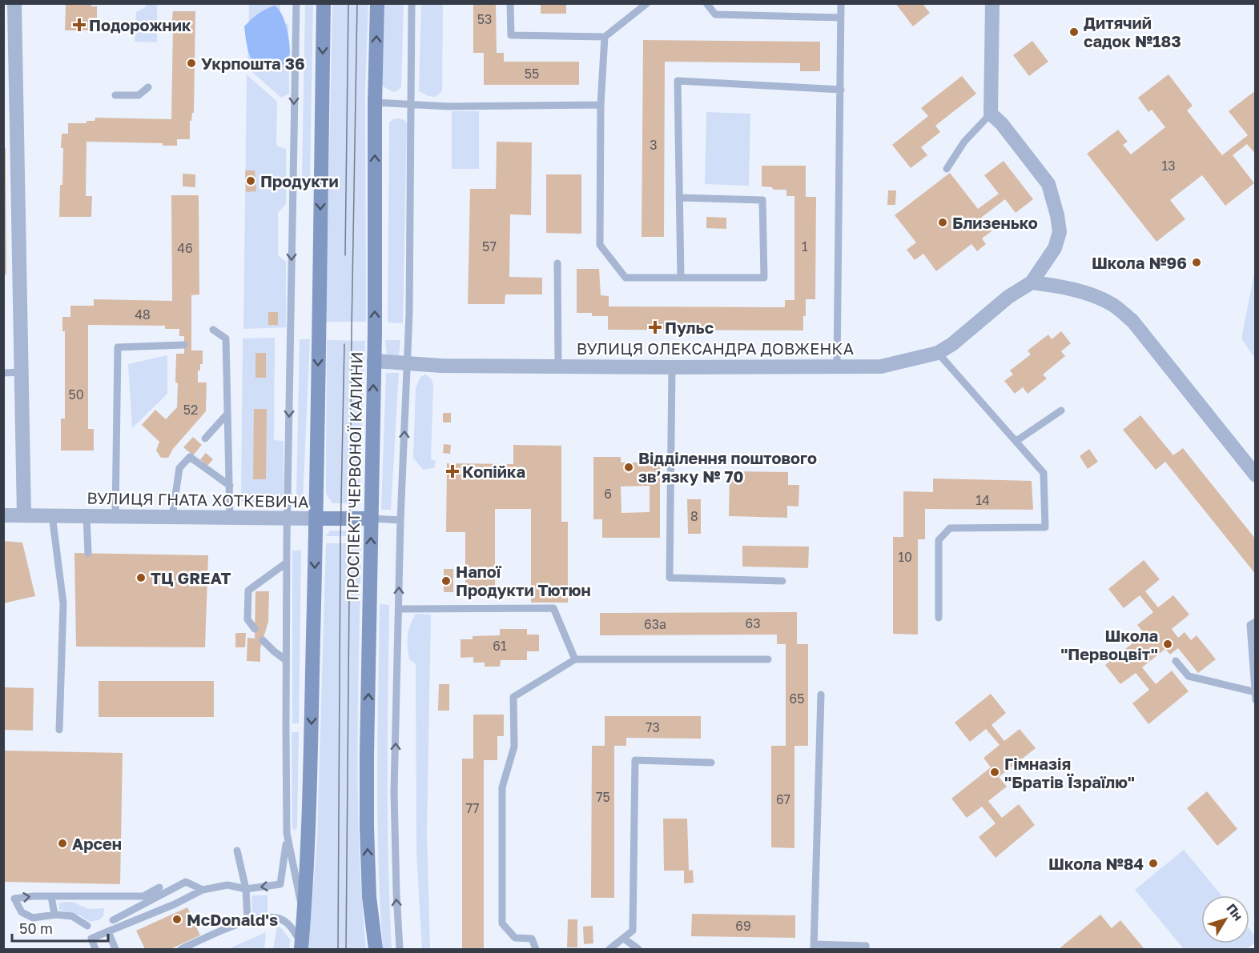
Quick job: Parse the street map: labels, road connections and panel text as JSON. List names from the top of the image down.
{
  "streets": {
    "main road": ["ПРОСПЕКТ ЧЕРВОНОЇ КАЛИНИ", "ВУЛИЦЯ ГНАТА ХОТКЕВИЧА"],
    "street": ["ВУЛИЦЯ ОЛЕКСАНДРА ДОВЖЕНКА"]
  },
  "crossings": [
    ["ВУЛИЦЯ ОЛЕКСАНДРА ДОВЖЕНКА", "ПРОСПЕКТ ЧЕРВОНОЇ КАЛИНИ"],
    ["ПРОСПЕКТ ЧЕРВОНОЇ КАЛИНИ", "ВУЛИЦЯ ГНАТА ХОТКЕВИЧА"]
  ],
  "places": {
    "health": ["Подорожник", "Пульс", "Копійка"],
    "other": [
      "Дитячий садок №183",
      "Укрпошта 36",
      "Продукти",
      "Близенько",
      "Школа №96",
      "Відділення поштового зв’язку № 70",
      "ТЦ GREAT",
      "Напої Продукти Тютюн",
      "Школа \"Первоцвіт\"",
      "Гімназія \"Братів Їзраїлю\"",
      "Арсен",
      "Школа №84",
      "McDonald's"
    ]
  },
  "house_numbers": [
    "53",
    "55",
    "3",
    "13",
    "57",
    "1",
    "46",
    "48",
    "50",
    "52",
    "6",
    "14",
    "8",
    "10",
    "63",
    "63а",
    "61",
    "65",
    "73",
    "75",
    "67",
    "77",
    "69"
  ],
  "scale_bar": "50 m",
  "north": "top right"
}
